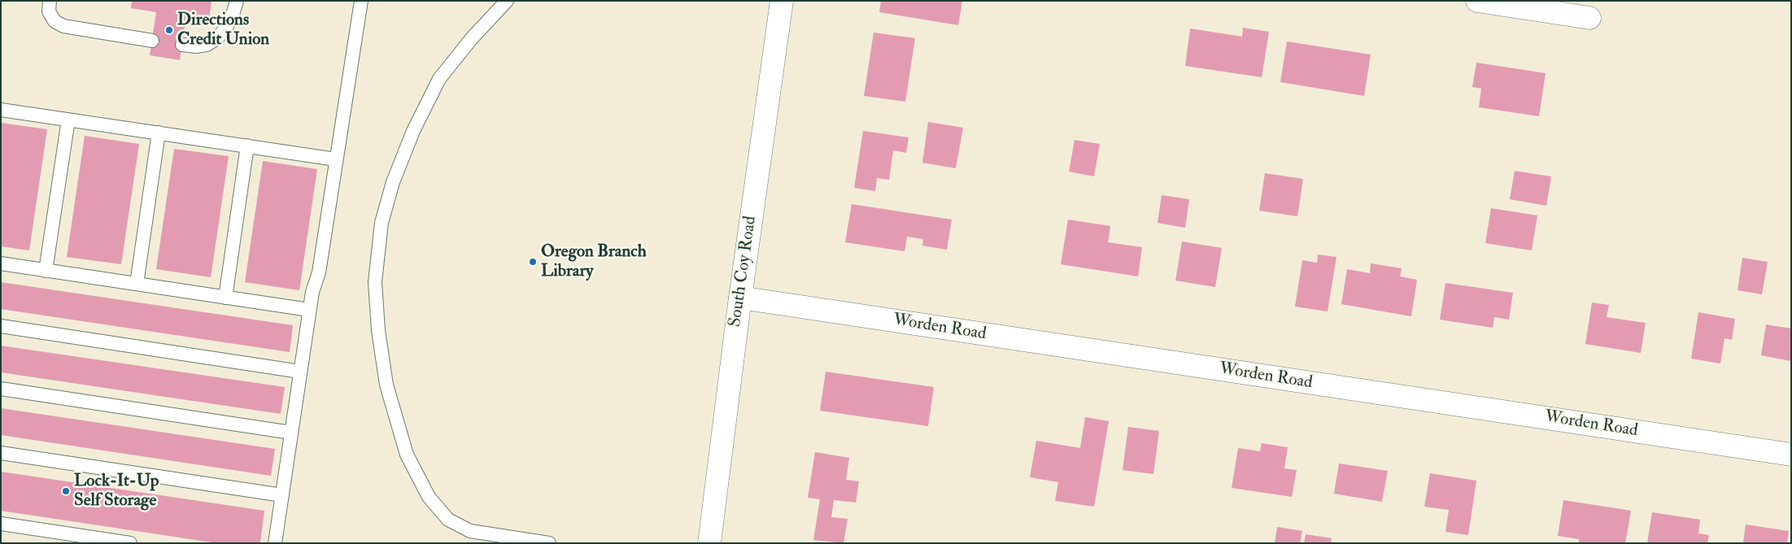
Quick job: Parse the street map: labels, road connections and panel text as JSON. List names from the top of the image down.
{
  "streets": {
    "street": ["South Coy Road", "Worden Road"]
  },
  "crossings": [
    ["South Coy Road", "Worden Road"]
  ],
  "places": ["Directions Credit Union", "Oregon Branch Library", "Lock-It-Up Self Storage"]
}
